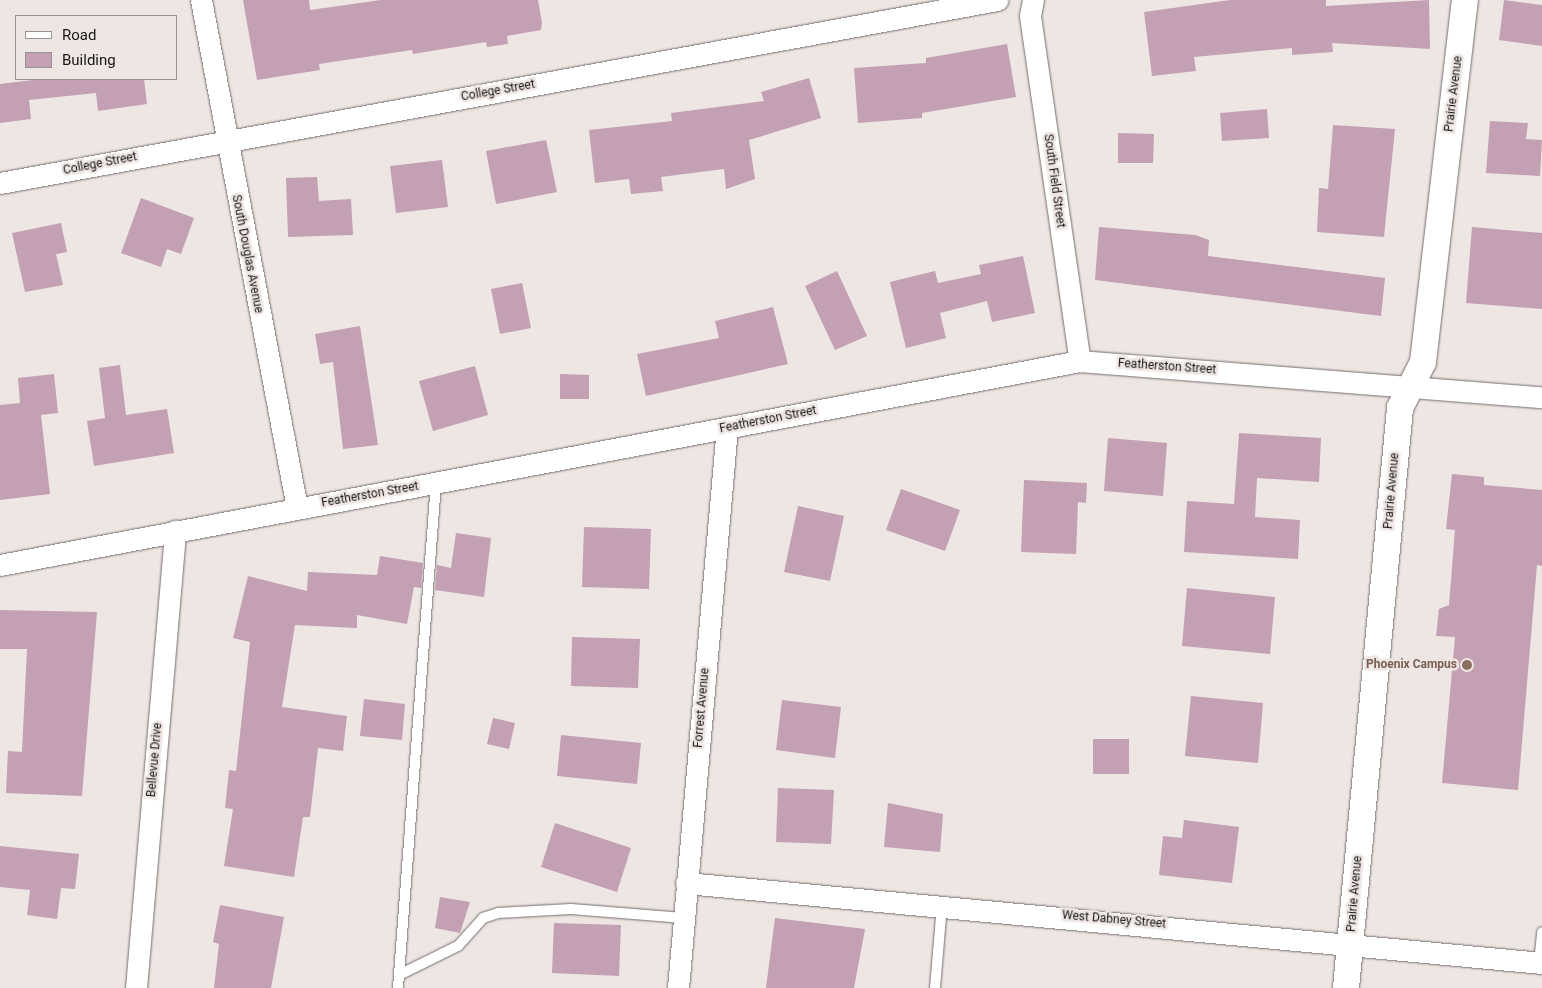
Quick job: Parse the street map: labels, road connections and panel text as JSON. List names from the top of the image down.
{
  "streets": {
    "street": [
      "College Street",
      "Prairie Avenue",
      "South Field Street",
      "South Douglas Avenue",
      "Featherston Street",
      "Forrest Avenue",
      "Bellevue Drive",
      "West Dabney Street"
    ]
  },
  "crossings": [
    ["College Street", "South Douglas Avenue"],
    ["Prairie Avenue", "Featherston Street"],
    ["Prairie Avenue", "West Dabney Street"],
    ["South Field Street", "Featherston Street"],
    ["South Douglas Avenue", "Featherston Street"],
    ["Featherston Street", "Forrest Avenue"],
    ["Featherston Street", "Bellevue Drive"],
    ["Forrest Avenue", "West Dabney Street"]
  ],
  "places": ["Phoenix Campus"],
  "legend": ["Road", "Building"]
}
